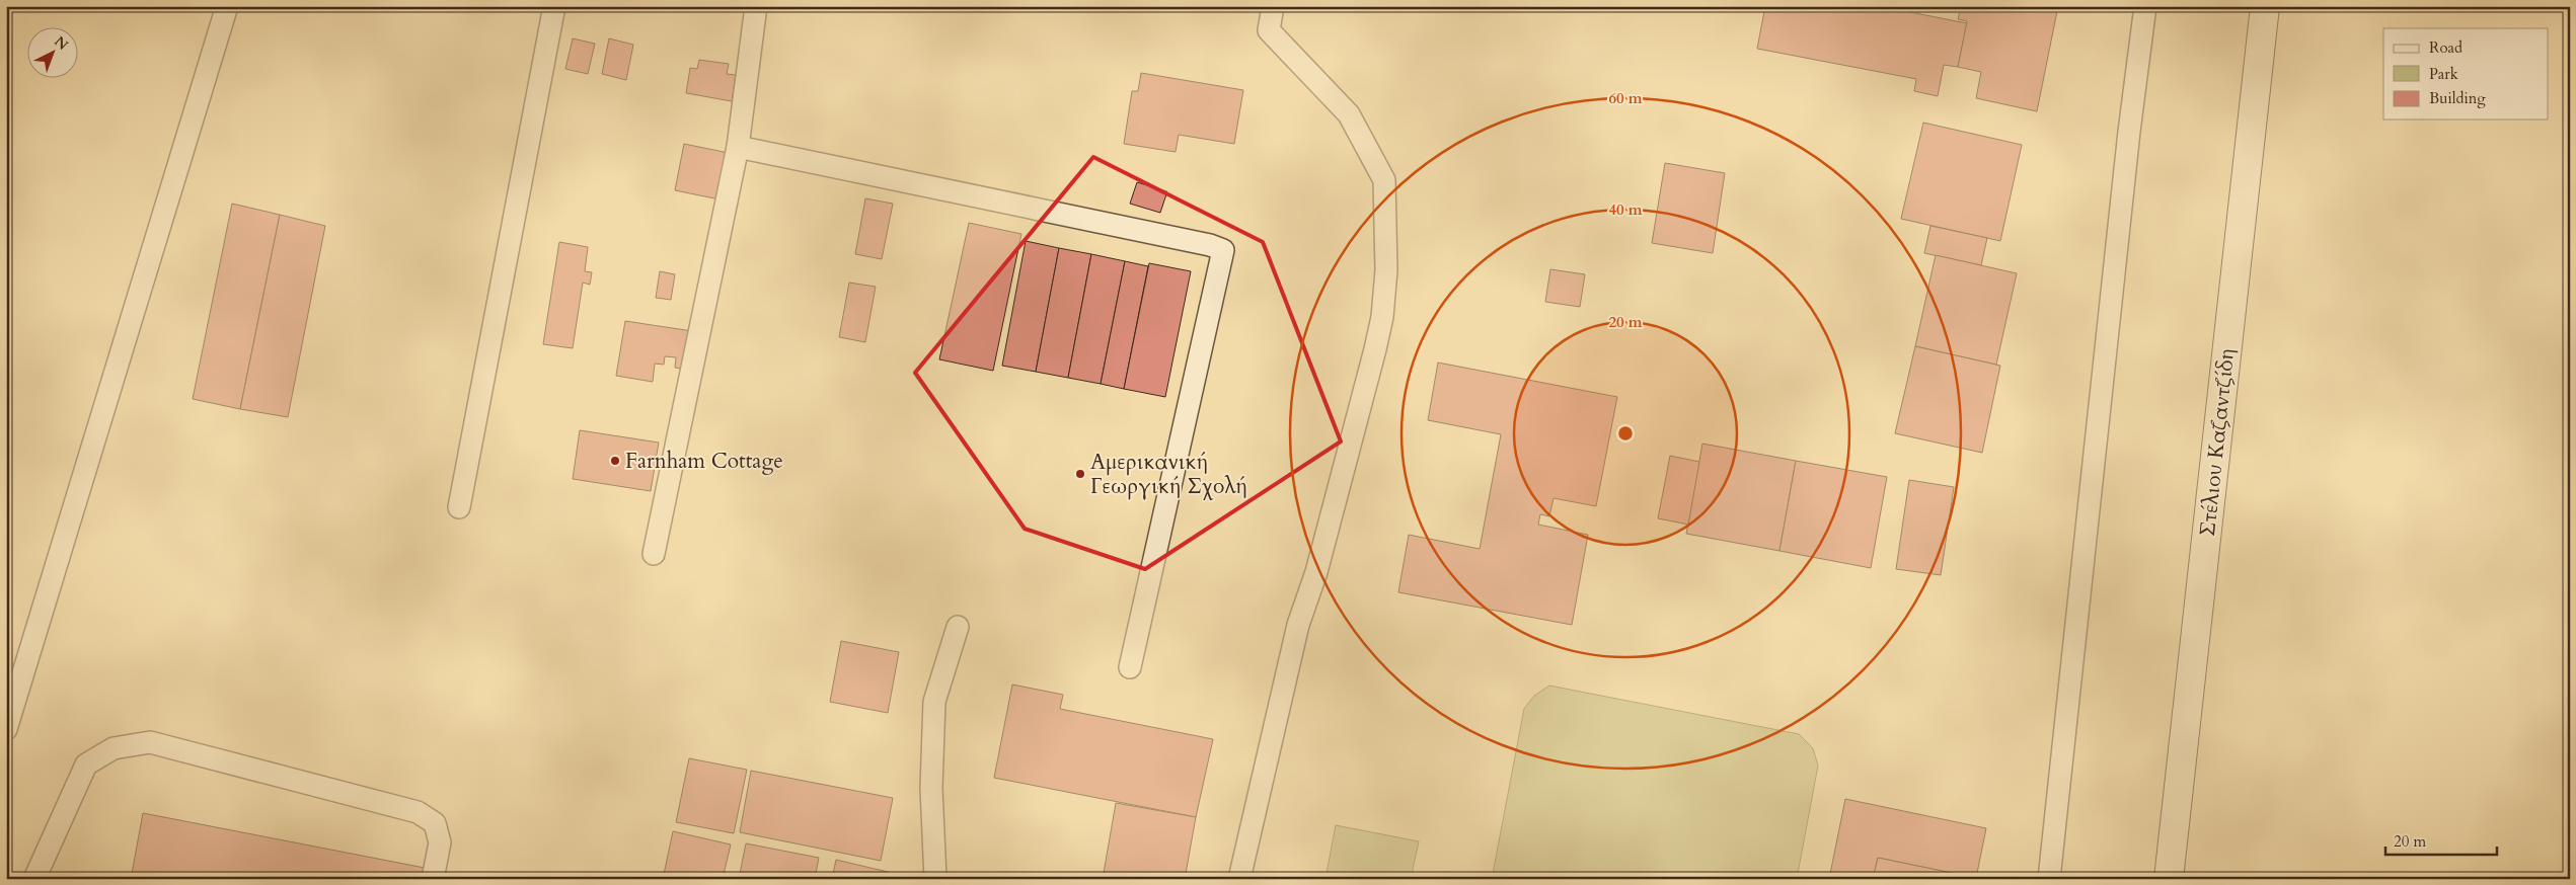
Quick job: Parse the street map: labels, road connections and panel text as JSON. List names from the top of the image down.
{
  "streets": {
    "main road": ["Στέλιου Καζαντζίδη"]
  },
  "places": ["Farnham Cottage", "Αμερικανική Γεωργική Σχολή"],
  "legend": ["Road", "Park", "Building"],
  "scale_bar": "20 m",
  "north": "top right",
  "rings": ["60 m", "40 m", "20 m"]
}
